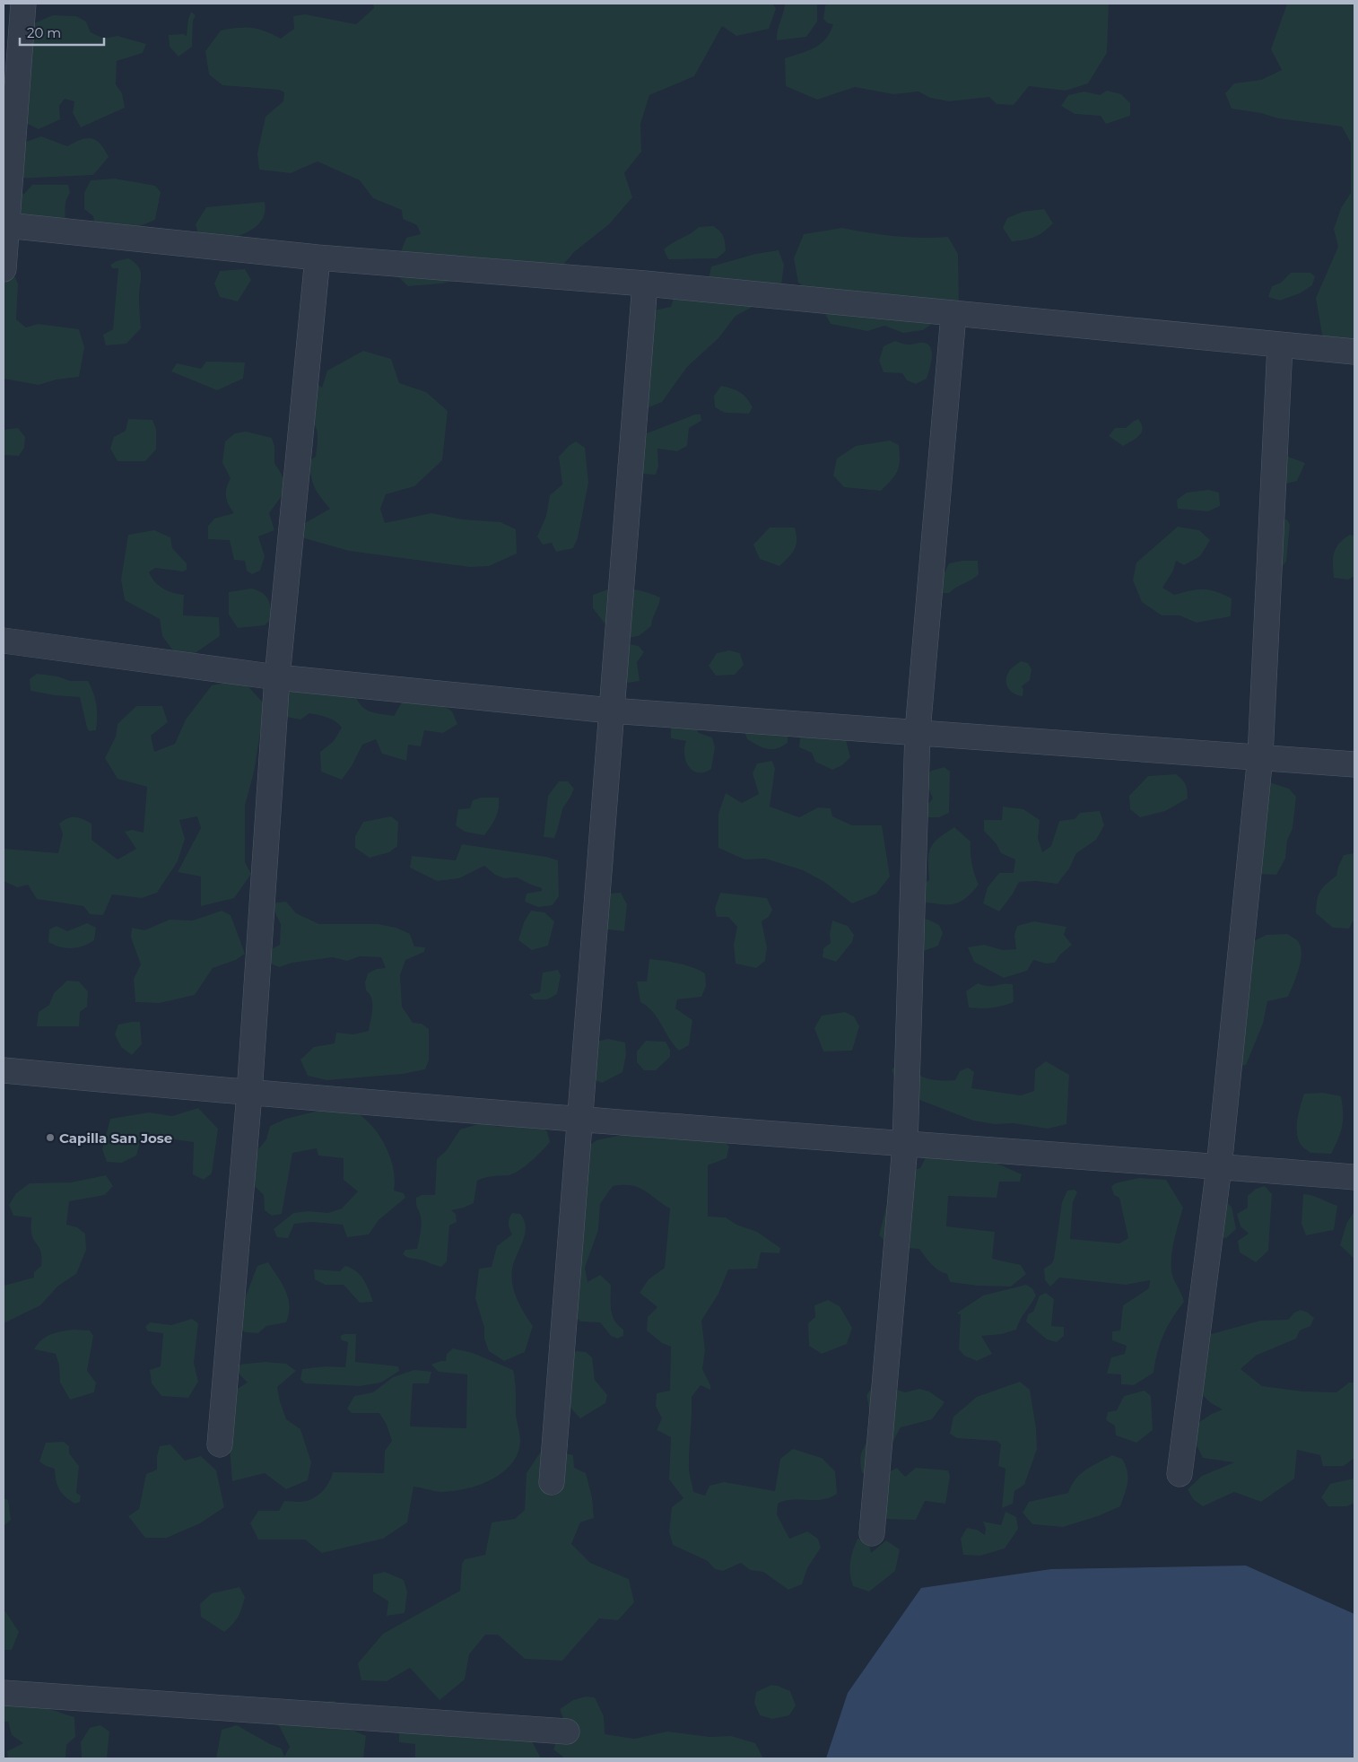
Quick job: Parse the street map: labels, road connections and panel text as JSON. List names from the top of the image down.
{
  "places": ["Capilla San Jose"],
  "scale_bar": "20 m"
}
